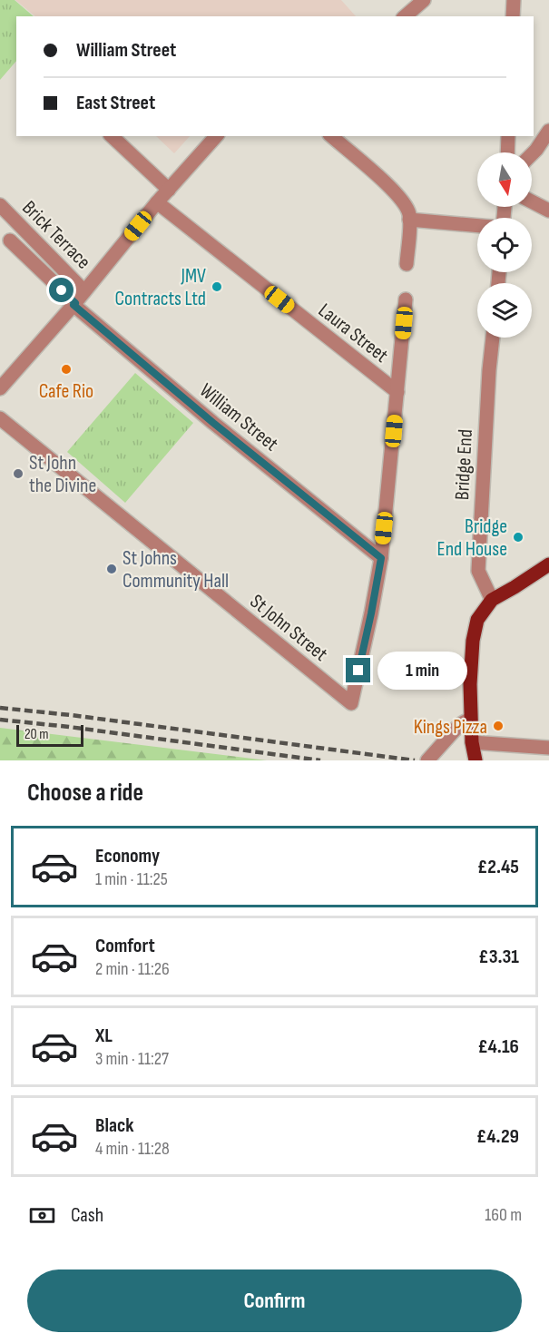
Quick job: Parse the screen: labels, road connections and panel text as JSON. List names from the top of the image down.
{
  "streets": {
    "street": [
      "Brick Terrace",
      "Laura Street",
      "William Street",
      "Bridge End",
      "St John Street"
    ]
  },
  "crossings": [
    ["William Street", "St John Street"]
  ],
  "places": [
    "JMV Contracts Ltd",
    "Cafe Rio",
    "St John the Divine",
    "Bridge End House",
    "St Johns Community Hall",
    "Kings Pizza"
  ],
  "scale_bar": "20 m",
  "north": "bottom",
  "page": {
    "banner": ["William Street", "East Street"],
    "bubble": "1 min",
    "scale": "20 m",
    "heading": "Choose a ride",
    "list": [
      {
        "name": "Economy",
        "note": "1 min · 11:25",
        "value": "£2.45"
      },
      {
        "name": "Comfort",
        "note": "2 min · 11:26",
        "value": "£3.31"
      },
      {
        "name": "XL",
        "note": "3 min · 11:27",
        "value": "£4.16"
      },
      {
        "name": "Black",
        "note": "4 min · 11:28",
        "value": "£4.29"
      }
    ],
    "pay": ["Cash", "160 m"],
    "buttons": "Confirm"
  }
}
